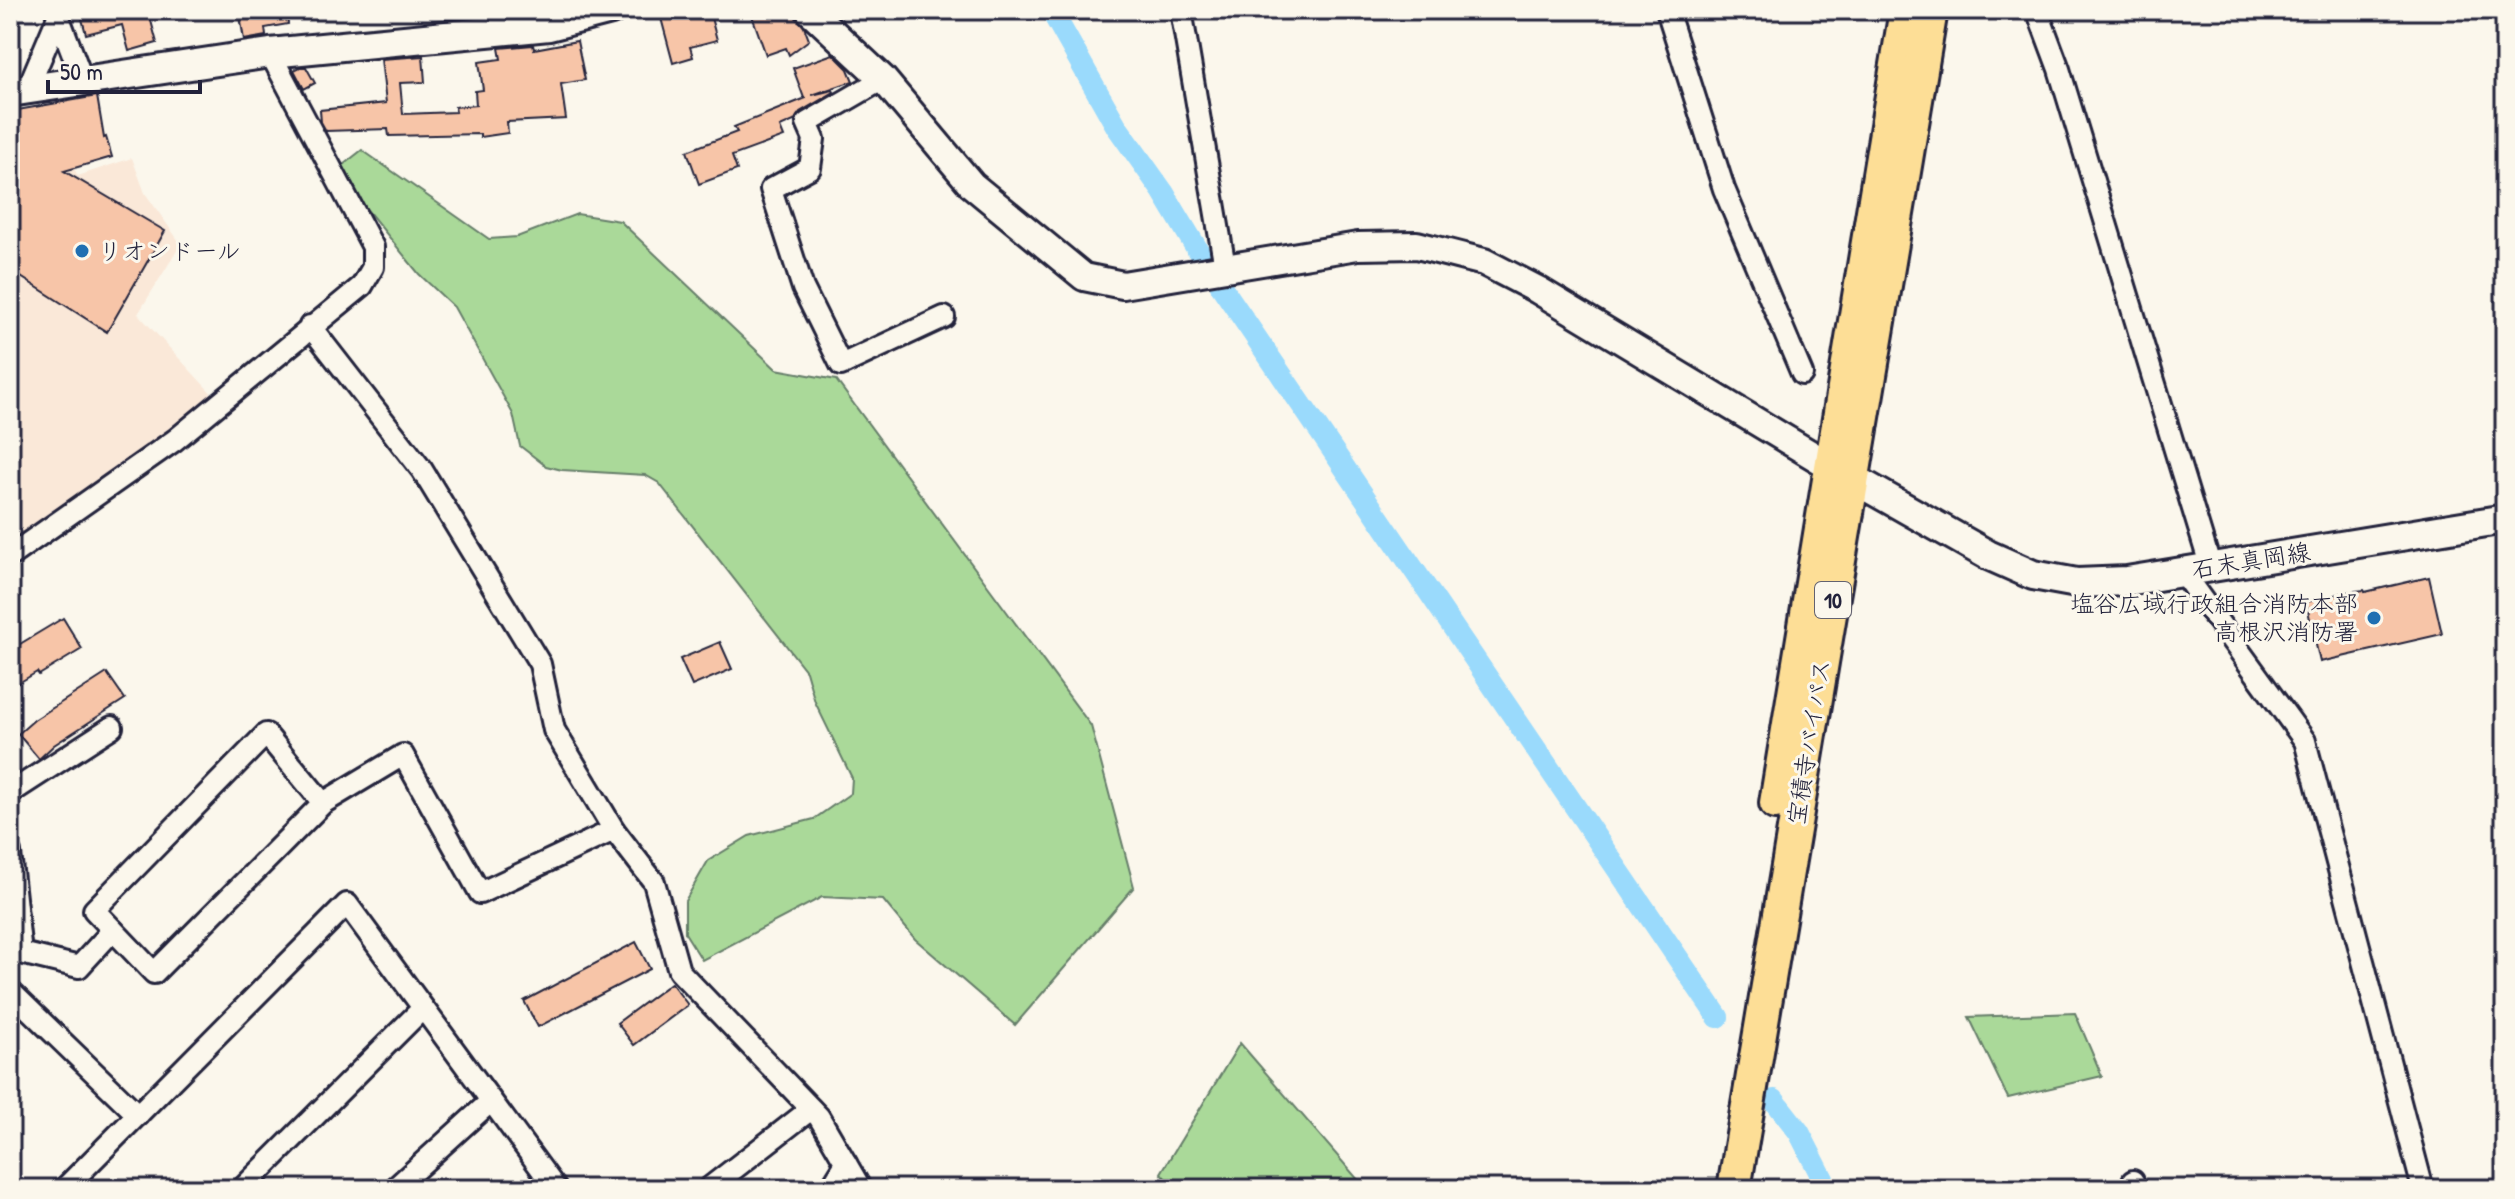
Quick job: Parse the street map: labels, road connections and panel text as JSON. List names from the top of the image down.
{
  "streets": {
    "main road": ["石末真岡線", "10", "宝積寺バイパス"]
  },
  "crossings": [
    ["石末真岡線", "宝積寺バイパス"]
  ],
  "places": ["リオンドール", "塩谷広域行政組合消防本部 高根沢消防署"],
  "scale_bar": "50 m"
}
